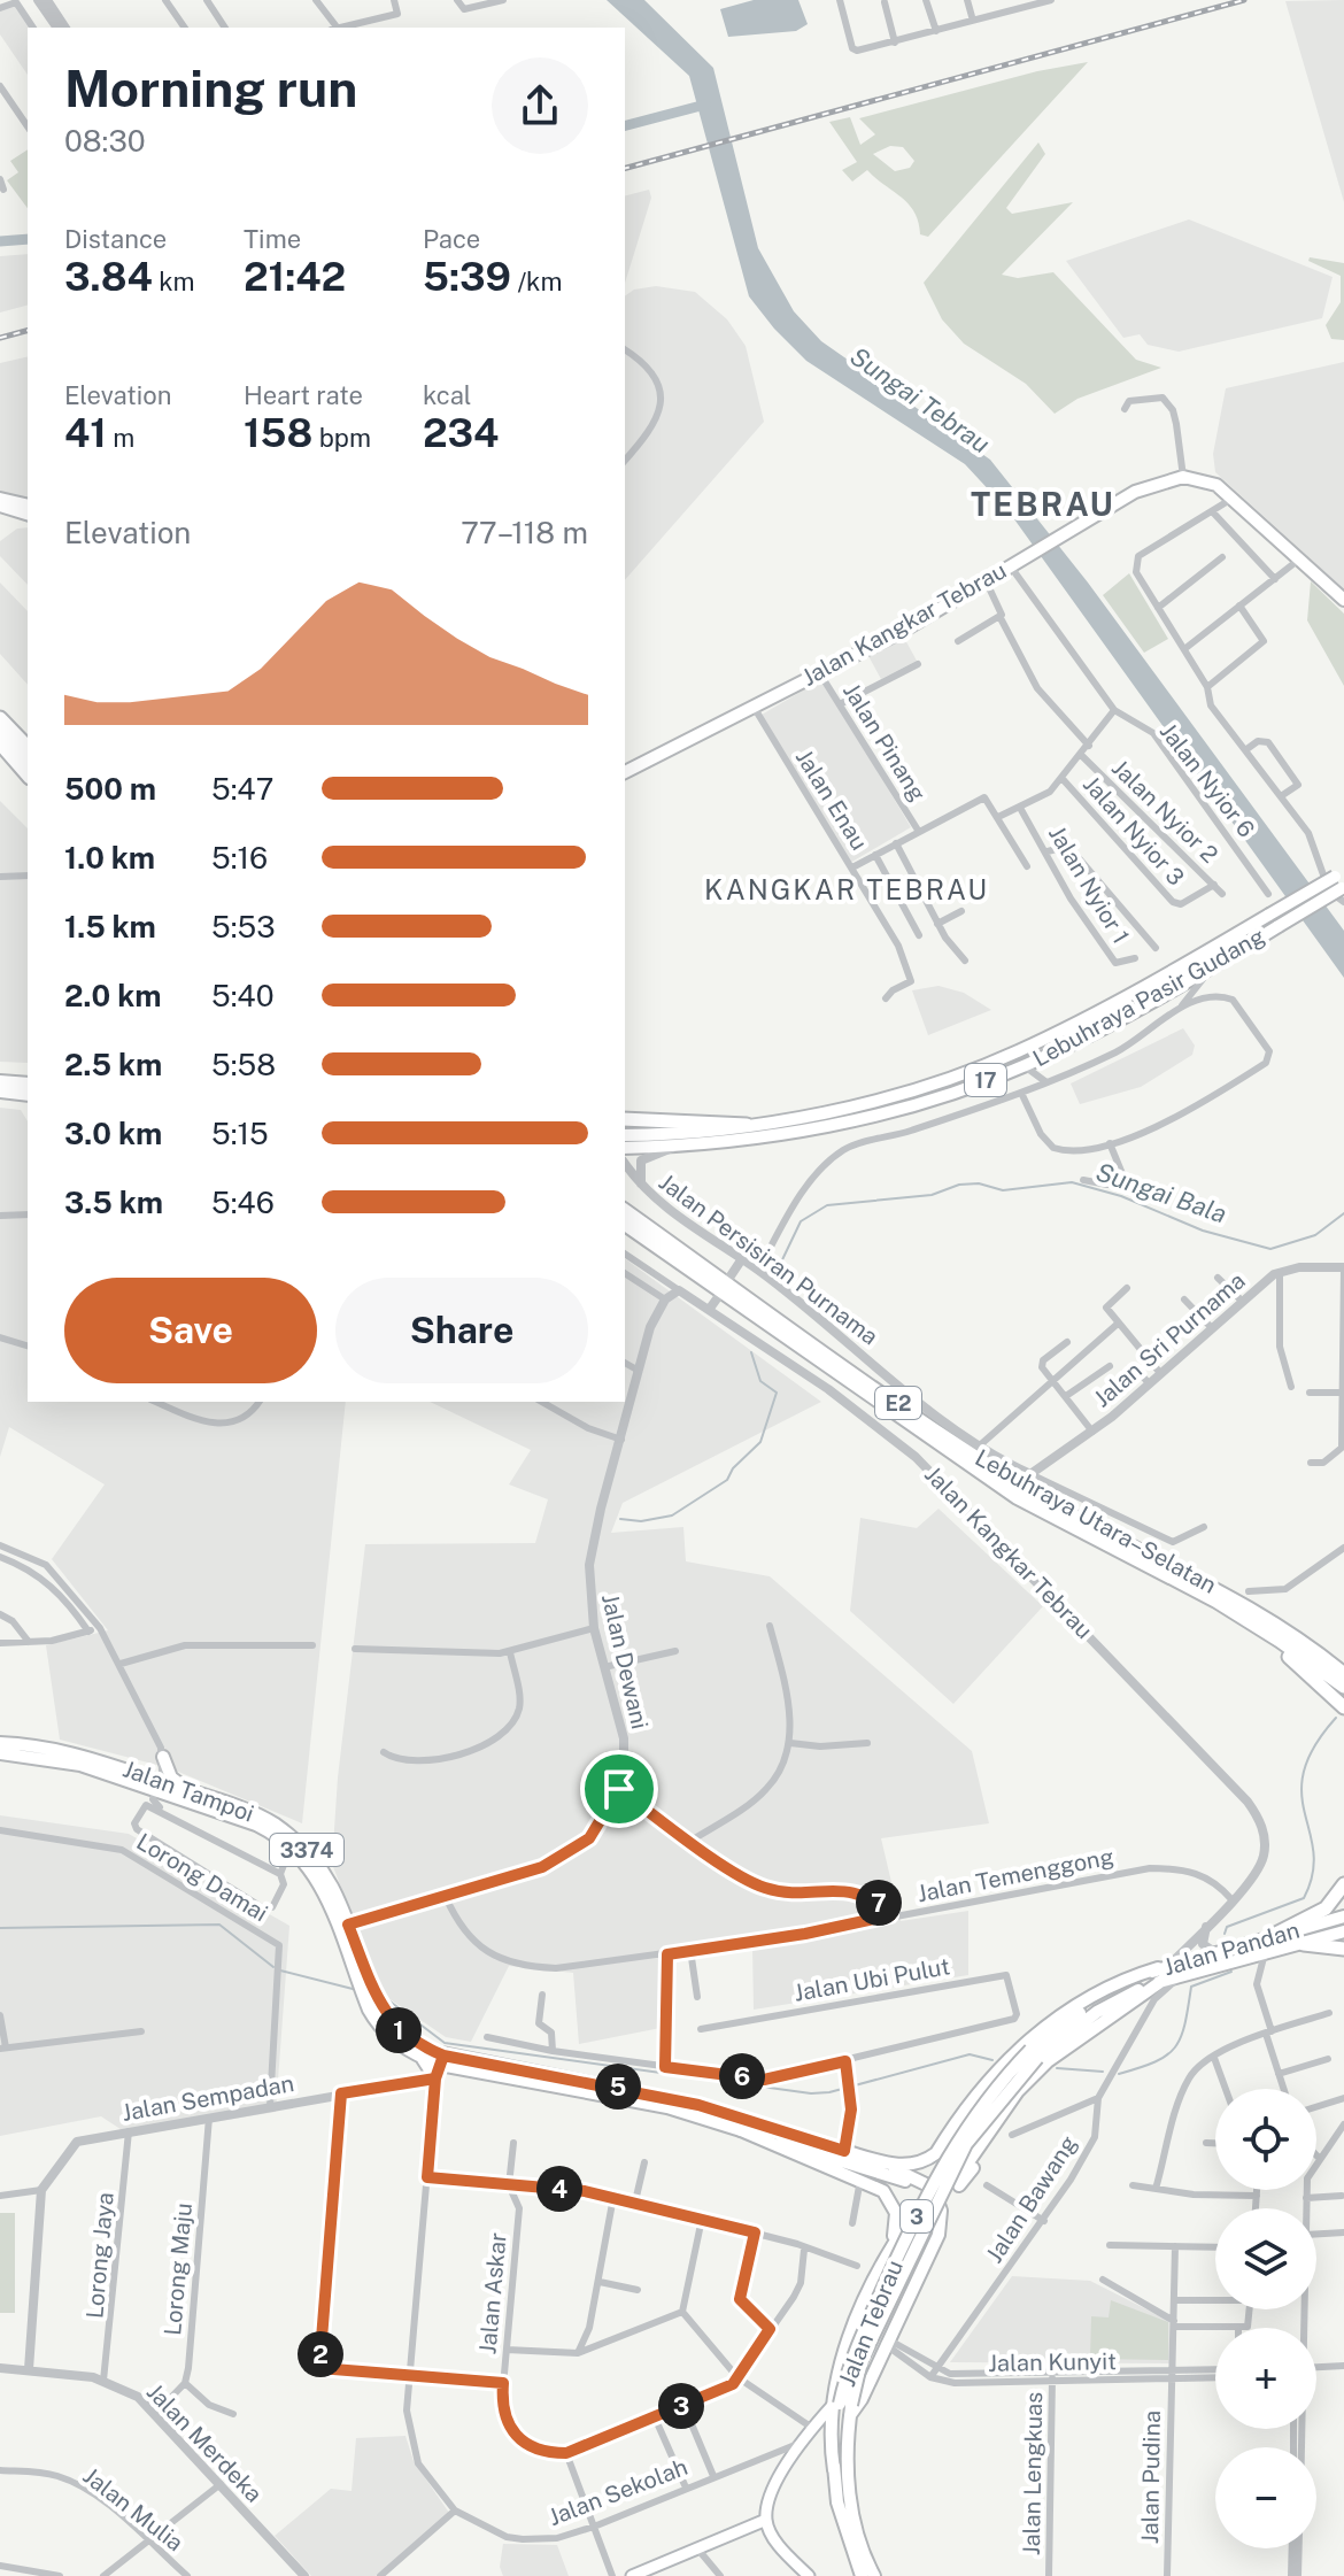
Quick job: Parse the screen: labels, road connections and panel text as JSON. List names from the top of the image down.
{
  "streets": {
    "highway": ["E2", "Lebuhraya Utara–Selatan"],
    "main road": [
      "Jalan Kangkar Tebrau",
      "Lebuhraya Pasir Gudang",
      "17",
      "Jalan Tampoi",
      "3374",
      "Jalan Pandan",
      "3",
      "Jalan Tebrau"
    ],
    "street": [
      "Jalan Pinang",
      "Jalan Nyior 6",
      "Jalan Enau",
      "Jalan Nyior 2",
      "Jalan Nyior 3",
      "Jalan Nyior 1",
      "Jalan Persisiran Purnama",
      "Jalan Sri Purnama",
      "Jalan Dewani",
      "Jalan Temenggong",
      "Lorong Damai",
      "Jalan Ubi Pulut",
      "Jalan Sempadan",
      "Jalan Bawang",
      "Lorong Jaya",
      "Lorong Maju",
      "Jalan Askar",
      "Jalan Kunyit",
      "Jalan Merdeka",
      "Jalan Lengkuas",
      "Jalan Pudina",
      "Jalan Sekolah",
      "Jalan Mulia"
    ]
  },
  "crossings": [
    ["Jalan Kangkar Tebrau", "Jalan Pinang"],
    ["Jalan Kangkar Tebrau", "Jalan Nyior 6"],
    ["Jalan Kangkar Tebrau", "Jalan Enau"],
    ["Jalan Kangkar Tebrau", "Jalan Temenggong"],
    ["Jalan Kangkar Tebrau", "Jalan Pandan"],
    ["Jalan Nyior 2", "Jalan Nyior 3"],
    ["Lebuhraya Pasir Gudang", "Jalan Persisiran Purnama"],
    ["Jalan Persisiran Purnama", "Jalan Sri Purnama"],
    ["Jalan Dewani", "Jalan Tampoi"],
    ["Jalan Dewani", "Jalan Temenggong"],
    ["Lorong Damai", "Jalan Sempadan"],
    ["Jalan Pandan", "Jalan Bawang"],
    ["Jalan Pandan", "Jalan Tebrau"],
    ["Jalan Sempadan", "Lorong Jaya"],
    ["Jalan Sempadan", "Lorong Maju"],
    ["Jalan Sempadan", "Jalan Sekolah"],
    ["Jalan Bawang", "Jalan Kunyit"],
    ["Lorong Jaya", "Jalan Merdeka"],
    ["Jalan Kunyit", "Jalan Lengkuas"],
    ["Jalan Kunyit", "Jalan Pudina"]
  ],
  "districts": ["TEBRAU", "KANGKAR TEBRAU"],
  "water": ["Sungai Tebrau", "Sungai Bala"],
  "page": {
    "heading": ["Morning run", "08:30"],
    "stats": [
      ["Distance", "3.84 km"],
      ["Time", "21:42"],
      ["Pace", "5:39 /km"],
      ["Elevation", "41 m"],
      ["Heart rate", "158 bpm"],
      ["kcal", "234"]
    ],
    "chart": ["Elevation", "77–118 m"],
    "list": [
      {
        "name": "500 m",
        "note": "5:47"
      },
      {
        "name": "1.0 km",
        "note": "5:16"
      },
      {
        "name": "1.5 km",
        "note": "5:53"
      },
      {
        "name": "2.0 km",
        "note": "5:40"
      },
      {
        "name": "2.5 km",
        "note": "5:58"
      },
      {
        "name": "3.0 km",
        "note": "5:15"
      },
      {
        "name": "3.5 km",
        "note": "5:46"
      }
    ],
    "buttons": ["Save", "Share"],
    "pins": [
      "7",
      "1",
      "6",
      "5",
      "4",
      "2",
      "3"
    ],
    "map_buttons": ["+", "−"]
  }
}
